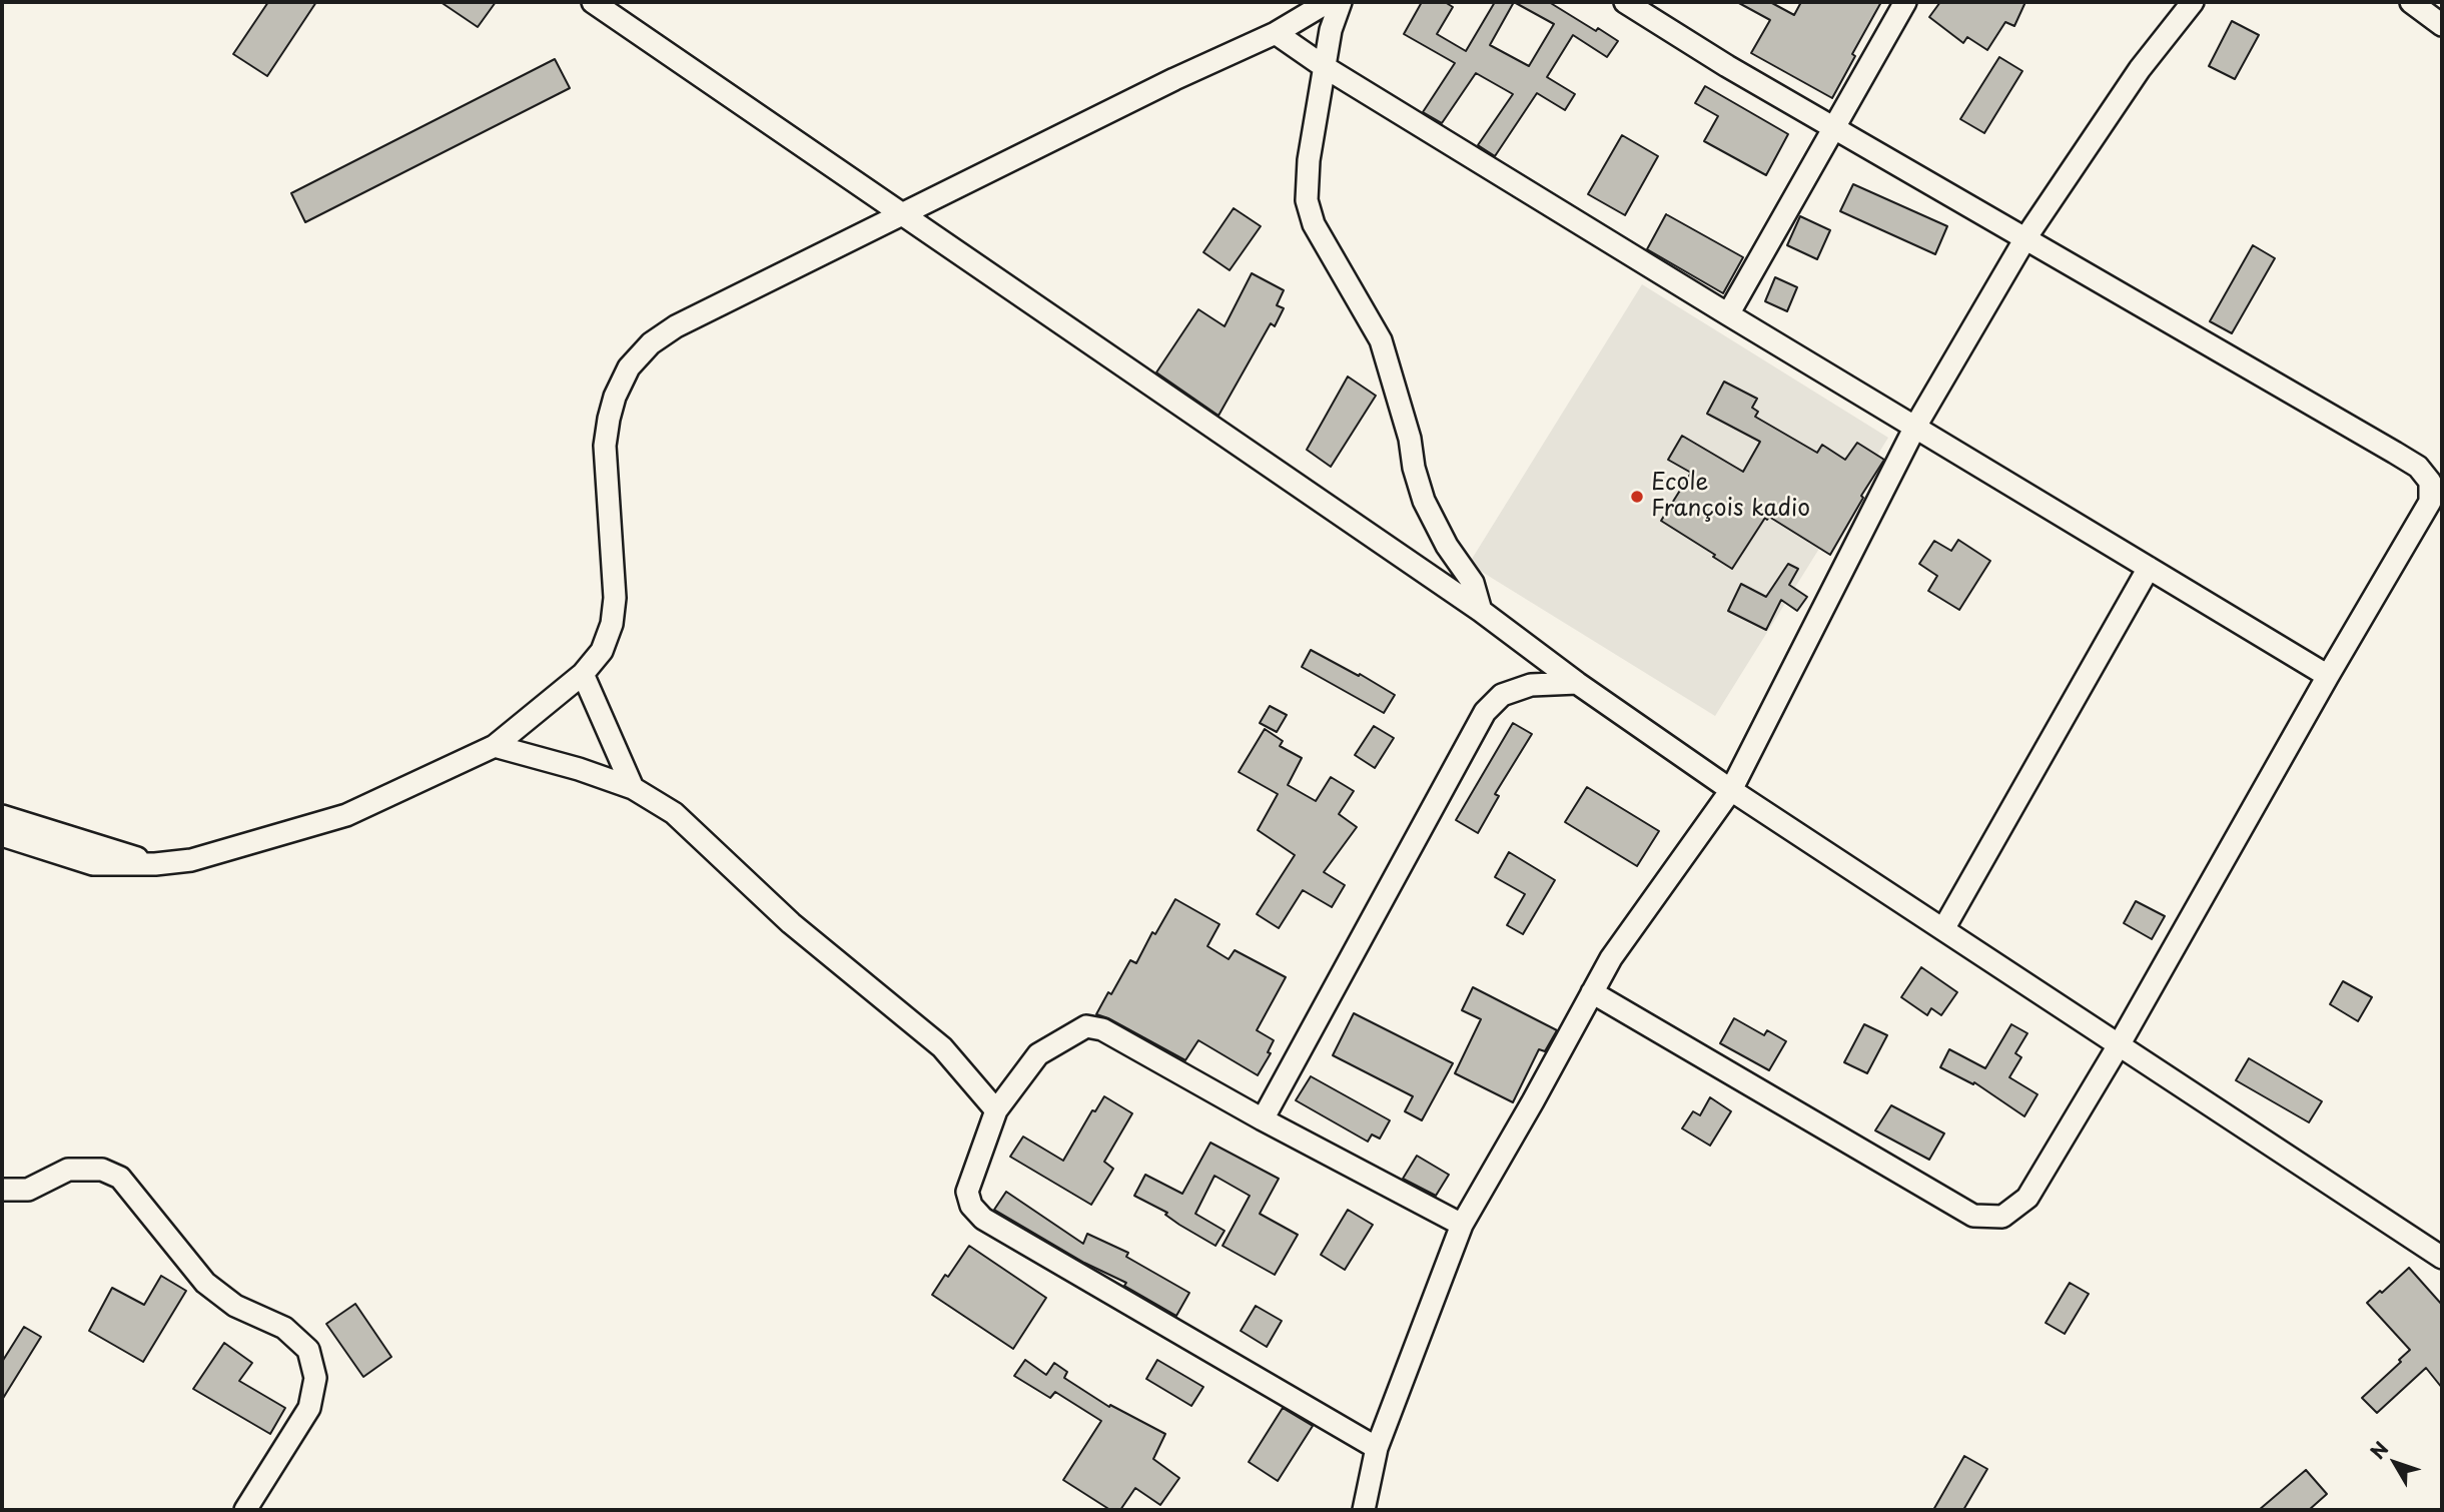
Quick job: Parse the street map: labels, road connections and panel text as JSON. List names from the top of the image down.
{
  "places": ["Ecole François kadio"],
  "north": "top left"
}
